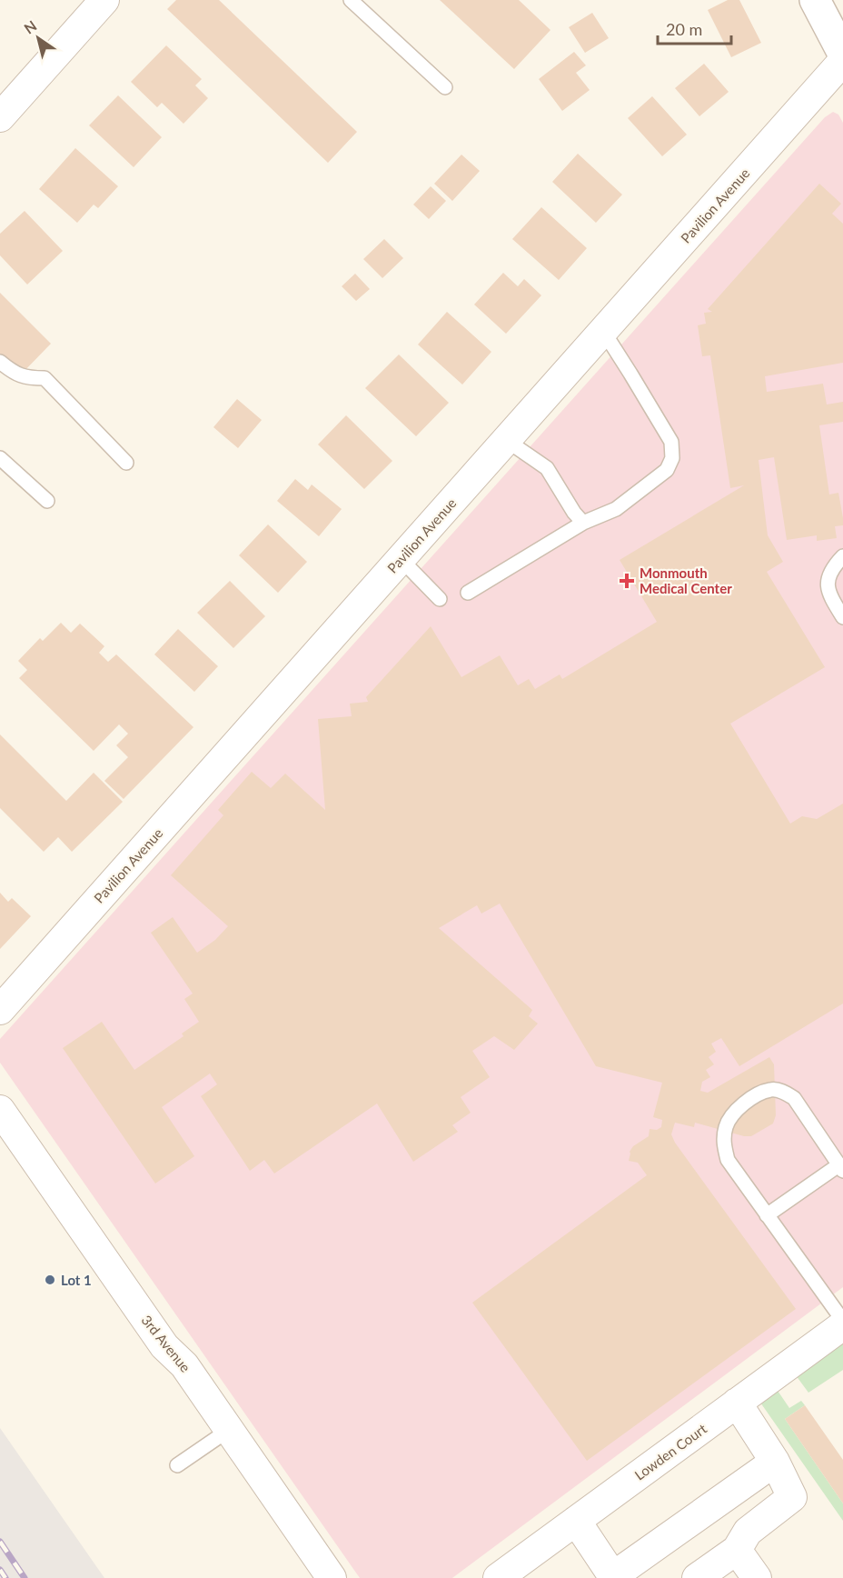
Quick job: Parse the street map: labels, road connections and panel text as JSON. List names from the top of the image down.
{
  "streets": {
    "street": ["Pavilion Avenue", "3rd Avenue", "Lowden Court"]
  },
  "places": {
    "health": ["Monmouth Medical Center"],
    "other": ["Lot 1"]
  },
  "scale_bar": "20 m",
  "north": "top left"
}
